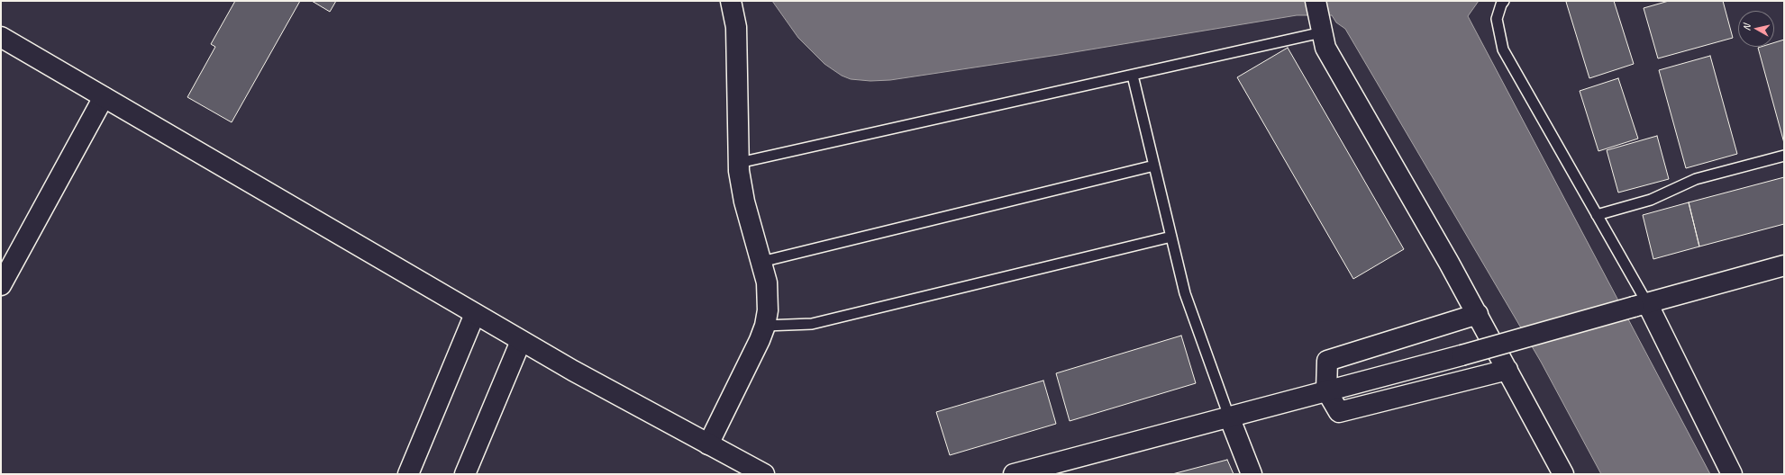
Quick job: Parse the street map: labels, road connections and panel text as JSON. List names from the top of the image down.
{
  "north": "left"
}
